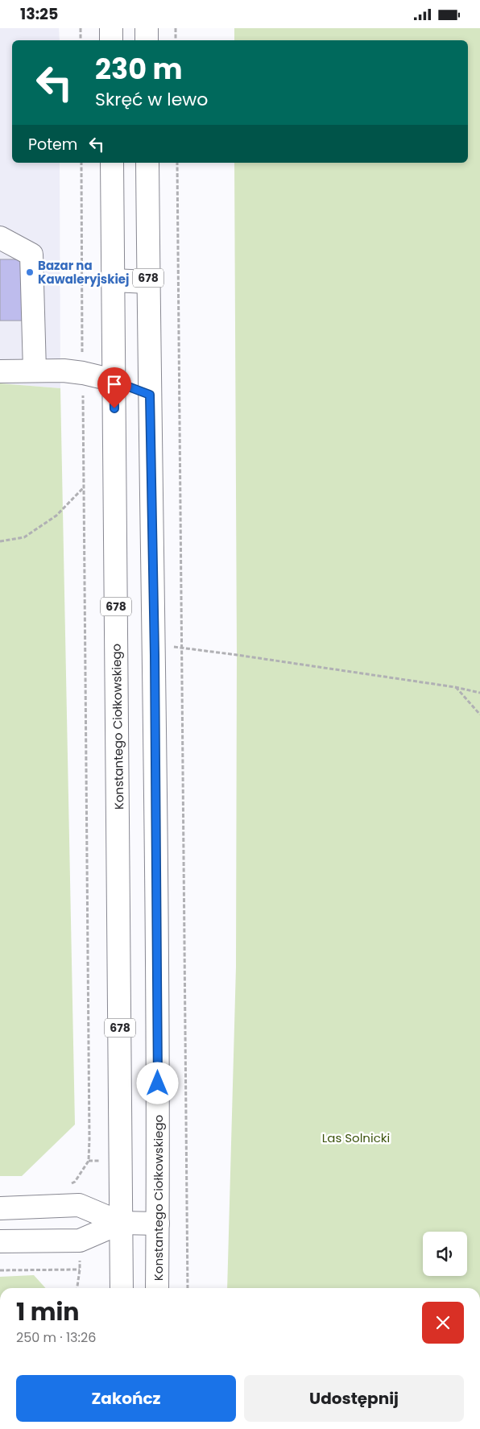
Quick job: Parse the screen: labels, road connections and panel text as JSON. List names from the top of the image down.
{
  "streets": {
    "main road": ["678", "Konstantego Ciołkowskiego"]
  },
  "parks": ["Las Solnicki"],
  "places": ["Bazar na Kawaleryjskiej"],
  "page": {
    "status": "13:25",
    "turn": ["230 m", "Skręć w lewo"],
    "then": "Potem",
    "heading": ["1 min", "250 m · 13:26"],
    "buttons": ["Zakończ", "Udostępnij"]
  }
}
